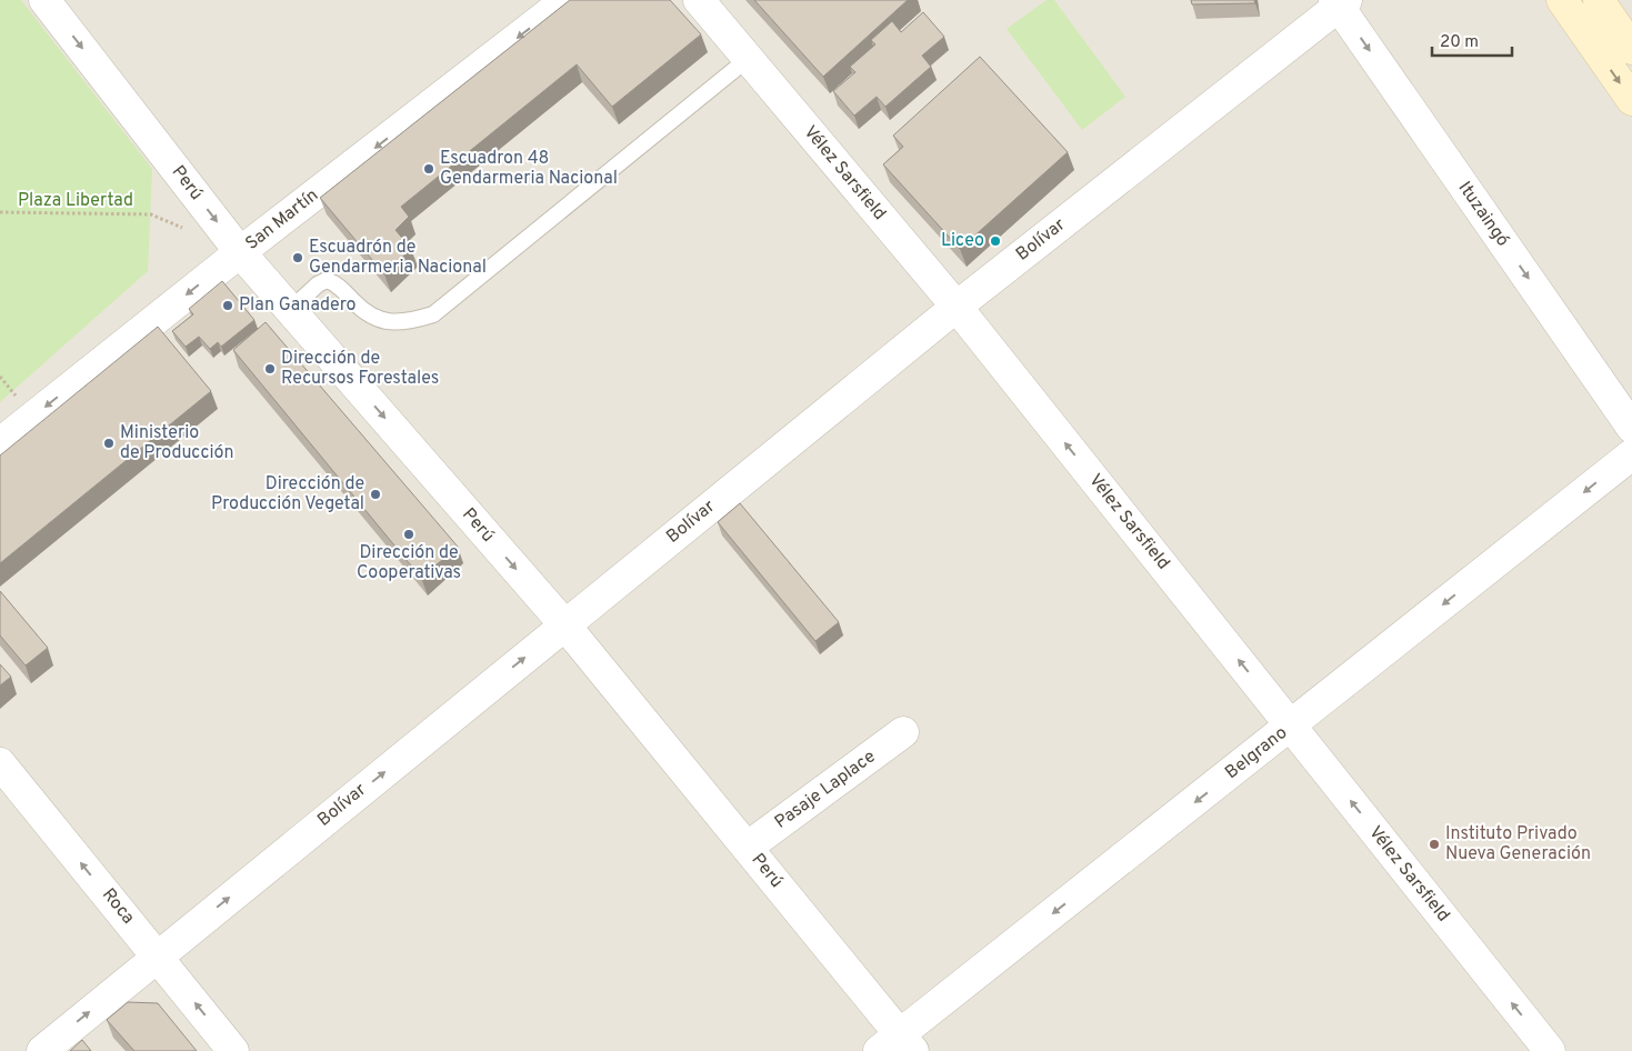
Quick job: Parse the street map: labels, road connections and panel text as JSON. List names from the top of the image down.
{
  "streets": {
    "street": [
      "Vélez Sarsfield",
      "Perú",
      "Ituzaingó",
      "San Martín",
      "Bolívar",
      "Belgrano",
      "Pasaje Laplace",
      "Roca"
    ]
  },
  "crossings": [
    ["Vélez Sarsfield", "Bolívar"],
    ["Vélez Sarsfield", "Belgrano"],
    ["Perú", "San Martín"],
    ["Perú", "Bolívar"],
    ["Perú", "Belgrano"],
    ["Perú", "Pasaje Laplace"],
    ["Ituzaingó", "Bolívar"],
    ["Bolívar", "Roca"]
  ],
  "one_way": [
    "Vélez Sarsfield",
    "Perú",
    "Ituzaingó",
    "San Martín",
    "Bolívar",
    "Belgrano",
    "Roca"
  ],
  "parks": ["Plaza Libertad"],
  "places": [
    "Escuadron 48 Gendarmeria Nacional",
    "Liceo",
    "Escuadrón de Gendarmeria Nacional",
    "Plan Ganadero",
    "Dirección de Recursos Forestales",
    "Ministerio de Producción",
    "Dirección de Producción Vegetal",
    "Dirección de Cooperativas",
    "Instituto Privado Nueva Generación"
  ],
  "scale_bar": "20 m"
}
